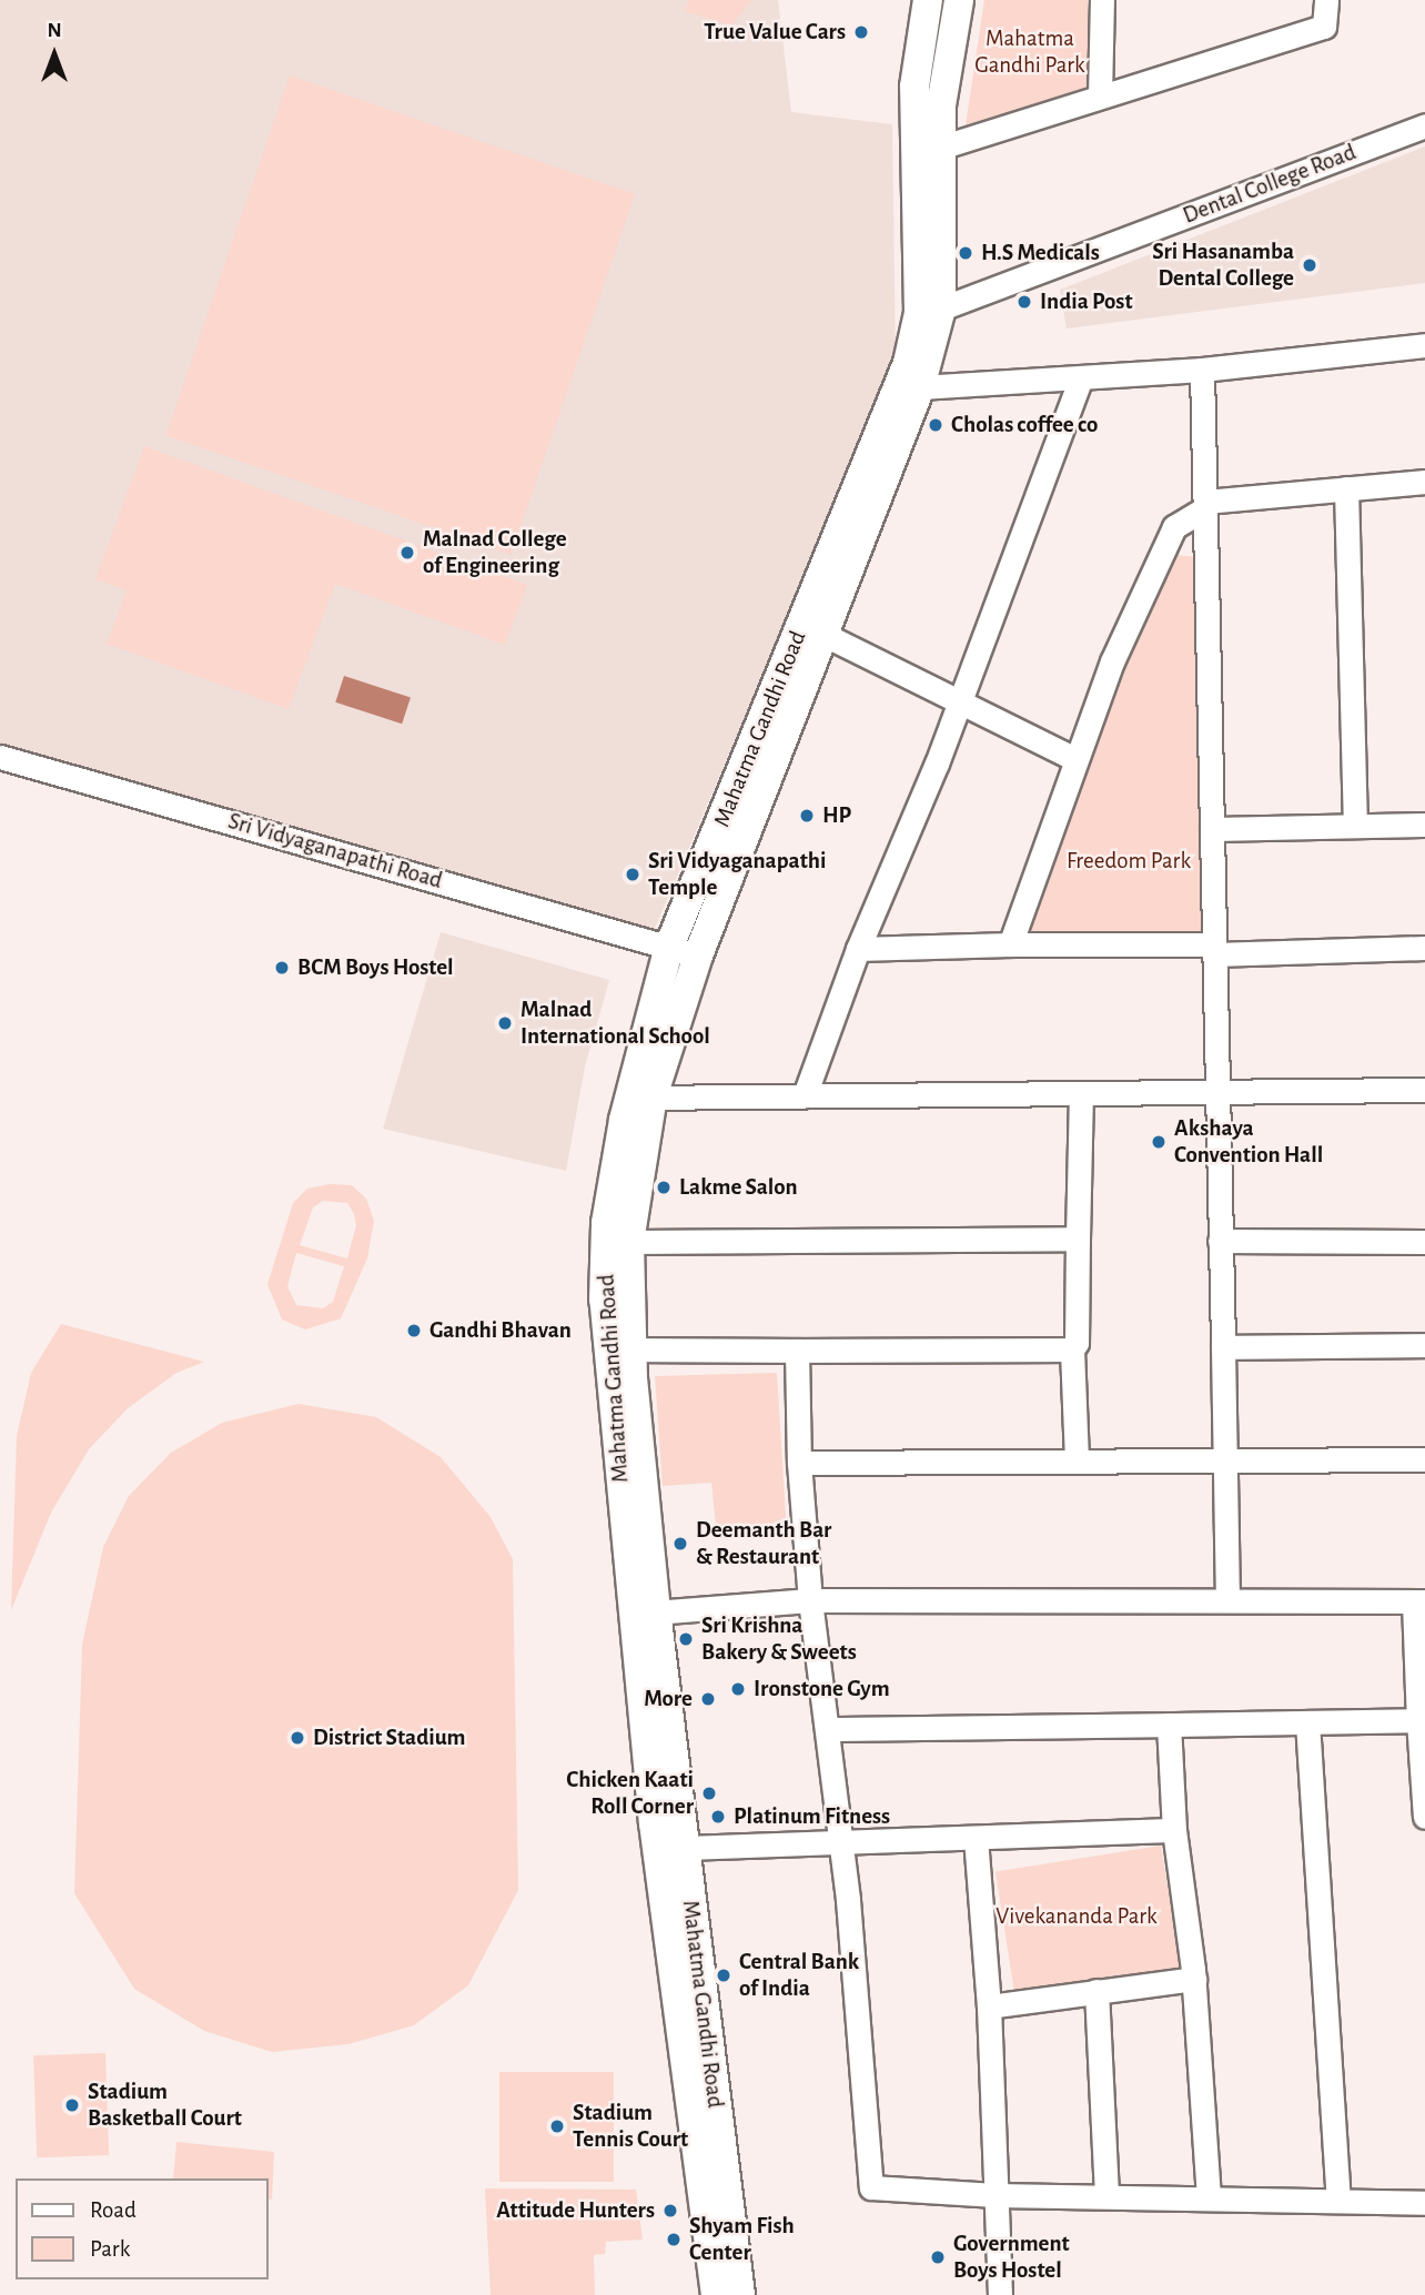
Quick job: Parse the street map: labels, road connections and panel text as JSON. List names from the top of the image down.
{
  "streets": {
    "street": ["Dental College Road", "Mahatma Gandhi Road", "Sri Vidyaganapathi Road"]
  },
  "crossings": [
    ["Dental College Road", "Mahatma Gandhi Road"],
    ["Mahatma Gandhi Road", "Sri Vidyaganapathi Road"]
  ],
  "parks": ["Mahatma Gandhi Park", "Freedom Park", "Vivekananda Park"],
  "places": [
    "True Value Cars",
    "H.S Medicals",
    "Sri Hasanamba Dental College",
    "India Post",
    "Cholas coffee co",
    "Malnad College of Engineering",
    "HP",
    "Sri Vidyaganapathi Temple",
    "BCM Boys Hostel",
    "Malnad International School",
    "Akshaya Convention Hall",
    "Lakme Salon",
    "Gandhi Bhavan",
    "Deemanth Bar & Restaurant",
    "Sri Krishna Bakery & Sweets",
    "Ironstone Gym",
    "More",
    "District Stadium",
    "Chicken Kaati Roll Corner",
    "Platinum Fitness",
    "Central Bank of India",
    "Stadium Basketball Court",
    "Stadium Tennis Court",
    "Attitude Hunters",
    "Shyam Fish Center",
    "Government Boys Hostel"
  ],
  "legend": ["Road", "Park"],
  "north": "top"
}
